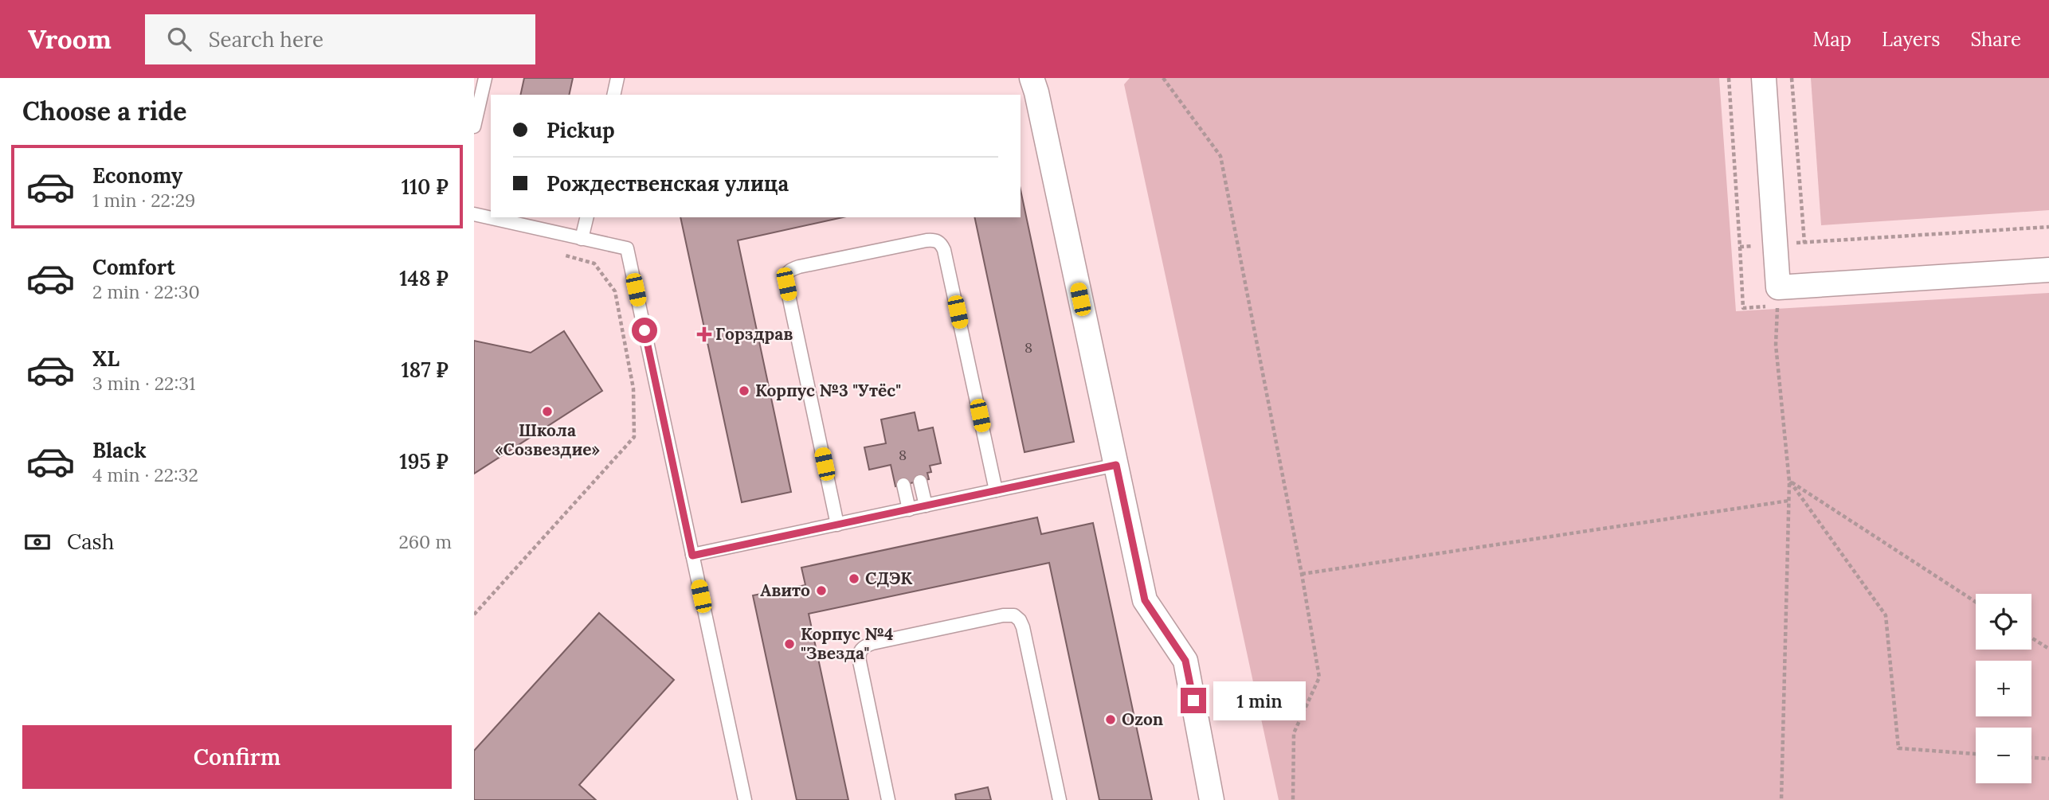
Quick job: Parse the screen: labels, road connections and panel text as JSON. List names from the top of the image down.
{
  "places": {
    "health": ["Горздрав"],
    "other": [
      "Корпус №3 \"Утёс\"",
      "Школа «Созвездие»",
      "СДЭК",
      "Авито",
      "Корпус №4 \"Звезда\"",
      "Ozon"
    ]
  },
  "house_numbers": ["8", "8"],
  "page": {
    "header": "Vroom",
    "search": "Search here",
    "nav": ["Map", "Layers", "Share"],
    "heading": "Choose a ride",
    "banner": ["Pickup", "Рождественская улица"],
    "list": [
      {
        "name": "Economy",
        "note": "1 min · 22:29",
        "value": "110 ₽"
      },
      {
        "name": "Comfort",
        "note": "2 min · 22:30",
        "value": "148 ₽"
      },
      {
        "name": "XL",
        "note": "3 min · 22:31",
        "value": "187 ₽"
      },
      {
        "name": "Black",
        "note": "4 min · 22:32",
        "value": "195 ₽"
      }
    ],
    "pay": ["Cash", "260 m"],
    "map_buttons": ["+", "−"],
    "bubble": "1 min",
    "buttons": "Confirm"
  }
}
